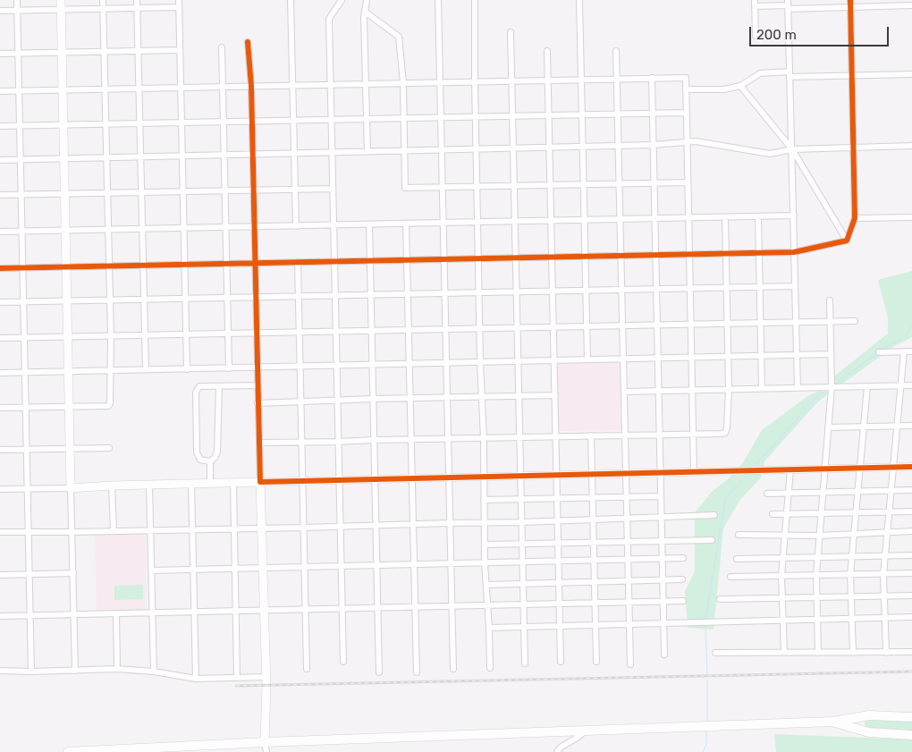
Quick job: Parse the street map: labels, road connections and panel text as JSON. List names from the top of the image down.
{
  "scale_bar": "200 m"
}
